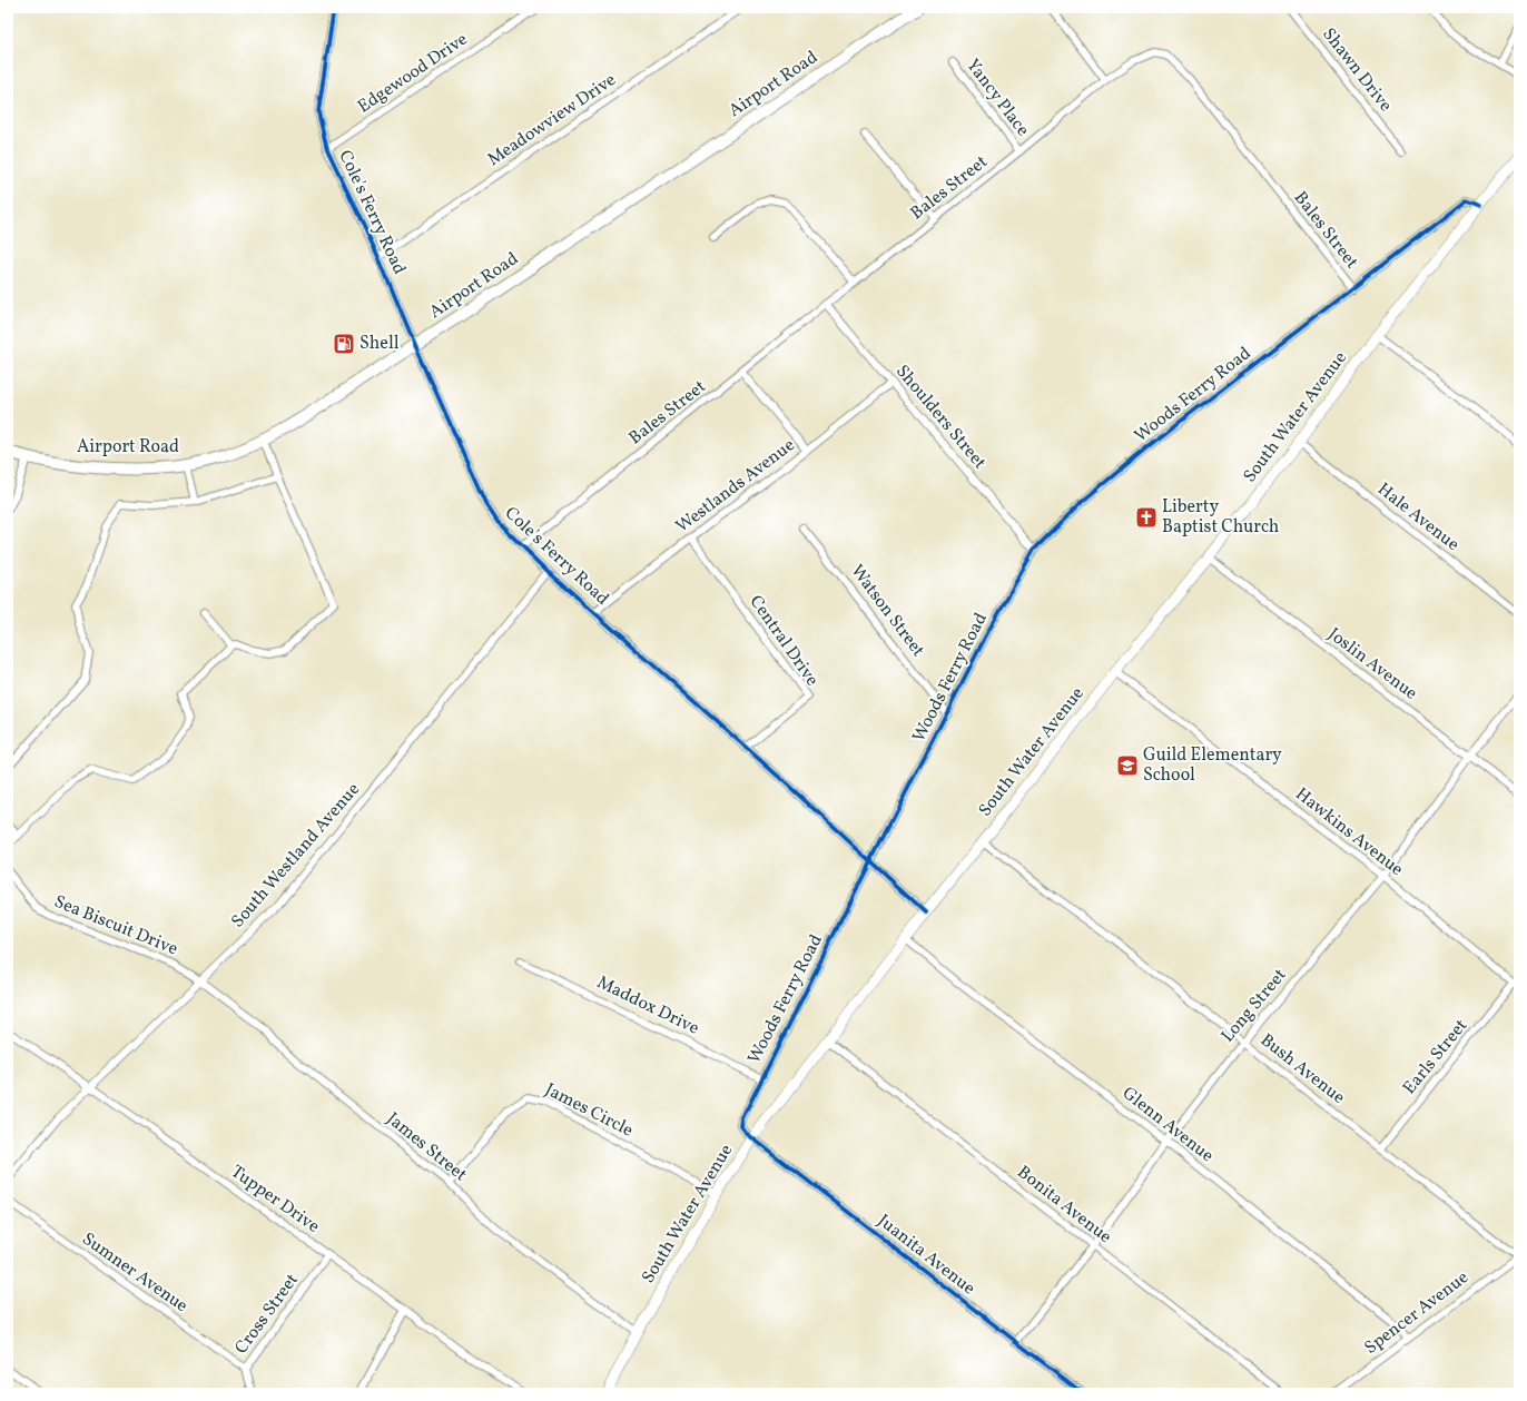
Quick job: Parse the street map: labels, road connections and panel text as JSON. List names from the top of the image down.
{
  "streets": {
    "highway": ["Airport Road"],
    "main road": ["South Water Avenue"],
    "street": [
      "Shawn Drive",
      "Edgewood Drive",
      "Yancy Place",
      "Meadowview Drive",
      "Bales Street",
      "Cole's Ferry Road",
      "Woods Ferry Road",
      "Shoulders Street",
      "Westlands Avenue",
      "Hale Avenue",
      "Watson Street",
      "Central Drive",
      "Joslin Avenue",
      "Hawkins Avenue",
      "South Westland Avenue",
      "Sea Biscuit Drive",
      "Maddox Drive",
      "Long Street",
      "Earls Street",
      "Bush Avenue",
      "James Circle",
      "Glenn Avenue",
      "James Street",
      "Tupper Drive",
      "Bonita Avenue",
      "Juanita Avenue",
      "Sumner Avenue",
      "Spencer Avenue",
      "Cross Street"
    ]
  },
  "crossings": [
    ["Edgewood Drive", "Cole's Ferry Road"],
    ["Airport Road", "Cole's Ferry Road"],
    ["Yancy Place", "Bales Street"],
    ["Meadowview Drive", "Cole's Ferry Road"],
    ["Bales Street", "Cole's Ferry Road"],
    ["Bales Street", "Woods Ferry Road"],
    ["Bales Street", "Shoulders Street"],
    ["Cole's Ferry Road", "Woods Ferry Road"],
    ["Cole's Ferry Road", "South Water Avenue"],
    ["Cole's Ferry Road", "Westlands Avenue"],
    ["Cole's Ferry Road", "Central Drive"],
    ["Cole's Ferry Road", "South Westland Avenue"],
    ["Woods Ferry Road", "Shoulders Street"],
    ["Woods Ferry Road", "South Water Avenue"],
    ["Woods Ferry Road", "Watson Street"],
    ["Woods Ferry Road", "Maddox Drive"],
    ["Woods Ferry Road", "Juanita Avenue"],
    ["Shoulders Street", "Westlands Avenue"],
    ["South Water Avenue", "Hale Avenue"],
    ["South Water Avenue", "Joslin Avenue"],
    ["South Water Avenue", "Hawkins Avenue"],
    ["South Water Avenue", "Bush Avenue"],
    ["South Water Avenue", "James Circle"],
    ["South Water Avenue", "Glenn Avenue"],
    ["South Water Avenue", "James Street"],
    ["South Water Avenue", "Bonita Avenue"],
    ["South Water Avenue", "Juanita Avenue"],
    ["Westlands Avenue", "Central Drive"],
    ["Joslin Avenue", "Long Street"],
    ["Hawkins Avenue", "Long Street"],
    ["Hawkins Avenue", "Earls Street"],
    ["South Westland Avenue", "Sea Biscuit Drive"],
    ["South Westland Avenue", "James Street"],
    ["South Westland Avenue", "Tupper Drive"],
    ["Sea Biscuit Drive", "James Street"],
    ["Long Street", "Bush Avenue"],
    ["Long Street", "Glenn Avenue"],
    ["Long Street", "Bonita Avenue"],
    ["Long Street", "Juanita Avenue"],
    ["Earls Street", "Bush Avenue"],
    ["Bush Avenue", "Spencer Avenue"],
    ["James Circle", "James Street"],
    ["Glenn Avenue", "Spencer Avenue"],
    ["Tupper Drive", "Cross Street"],
    ["Sumner Avenue", "Cross Street"]
  ],
  "places": {
    "fuel station": ["Shell"],
    "church": ["Liberty Baptist Church"],
    "school or university": ["Guild Elementary School"]
  }
}
